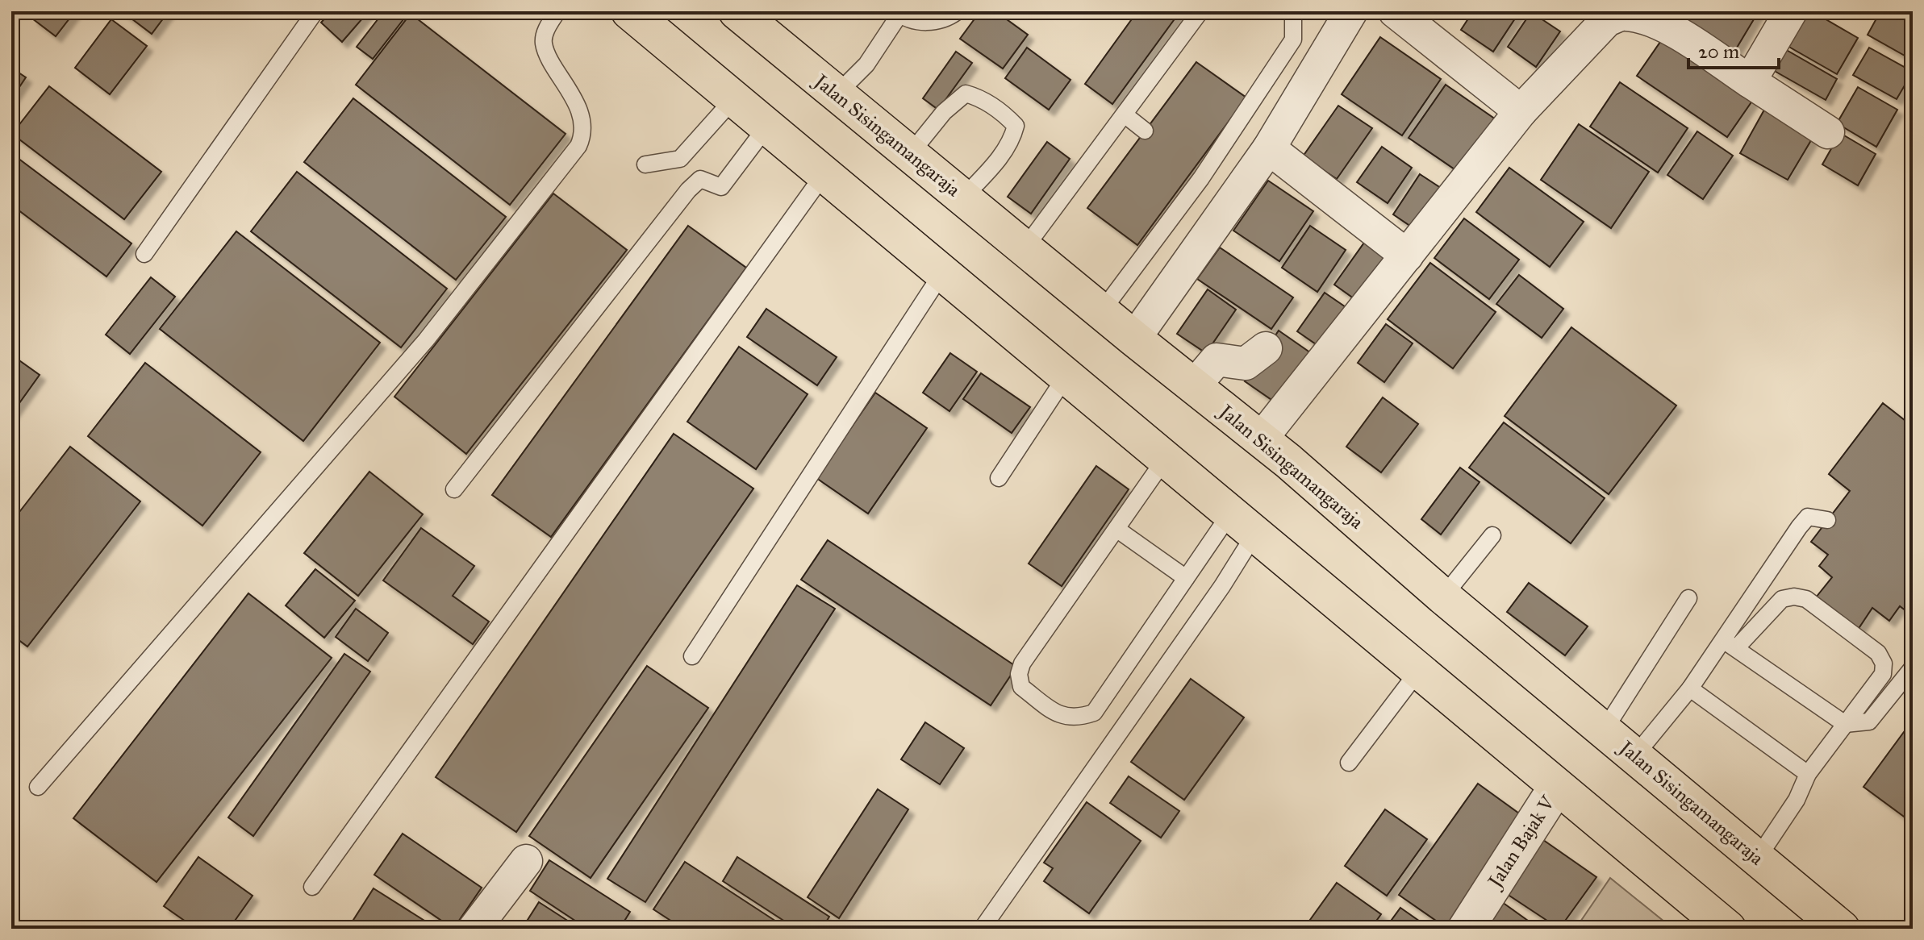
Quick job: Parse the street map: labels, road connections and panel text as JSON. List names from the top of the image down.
{
  "streets": {
    "highway": ["Jalan Sisingamangaraja"],
    "street": ["Jalan Bajak V"]
  },
  "scale_bar": "20 m"
}
